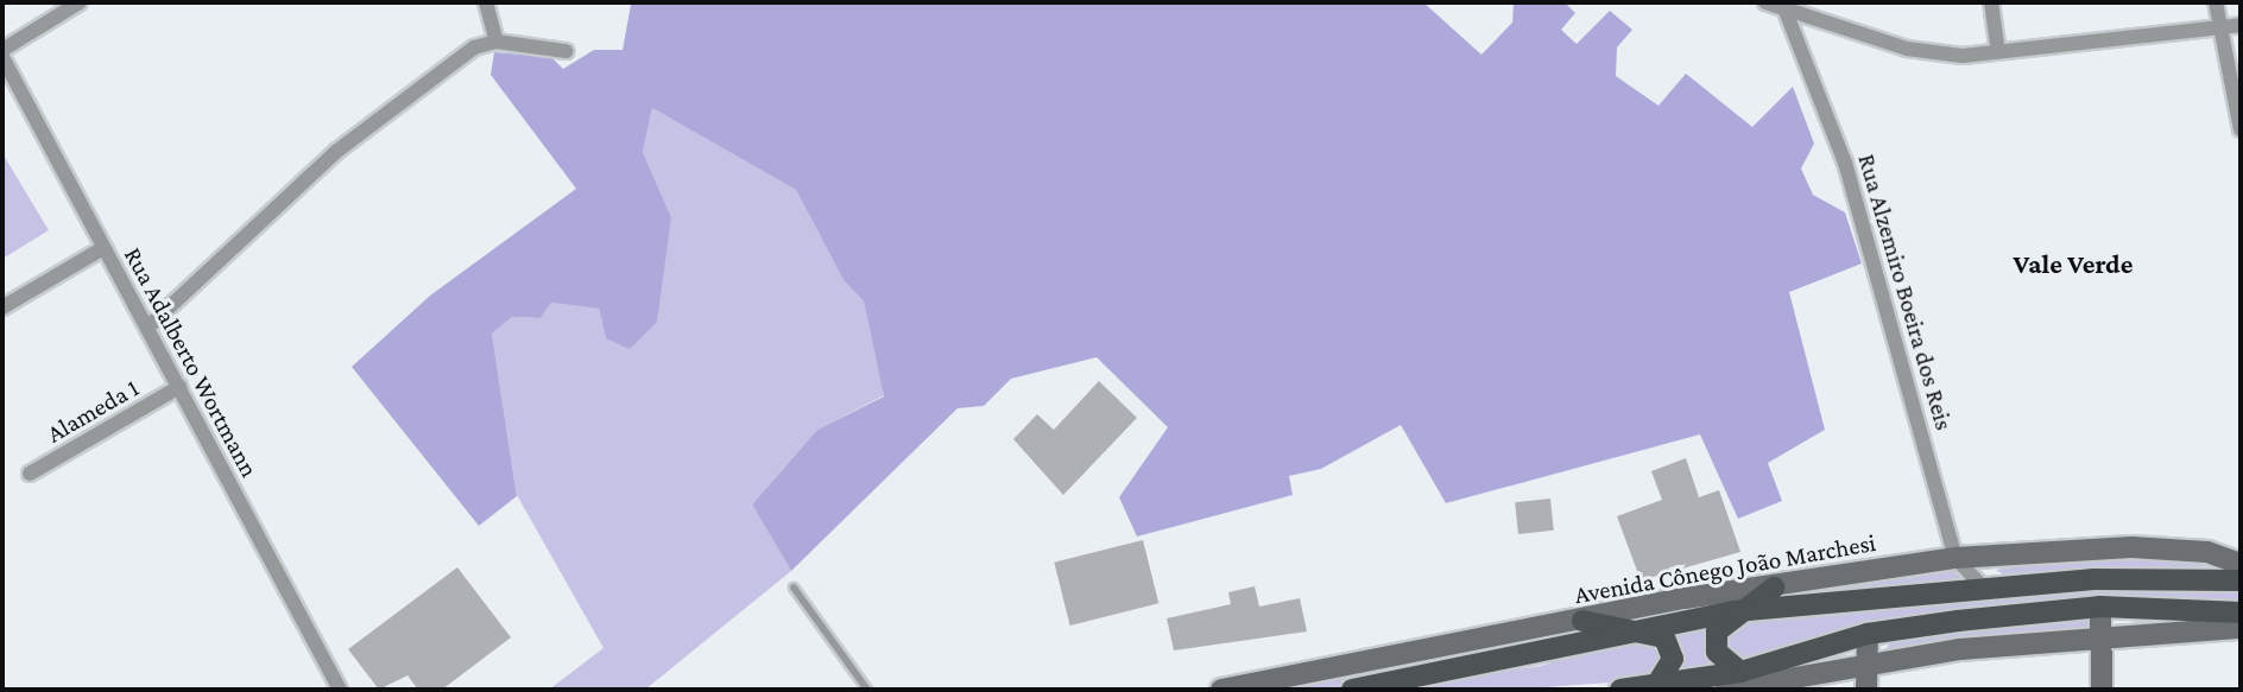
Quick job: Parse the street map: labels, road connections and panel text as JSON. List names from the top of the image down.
{
  "streets": {
    "main road": ["Avenida Cônego João Marchesi"],
    "street": ["Rua Alzemiro Boeira dos Reis", "Rua Adalberto Wortmann", "Alameda 1"]
  },
  "crossings": [
    ["Rua Alzemiro Boeira dos Reis", "Avenida Cônego João Marchesi"],
    ["Rua Adalberto Wortmann", "Alameda 1"]
  ],
  "districts": ["Vale Verde"]
}
